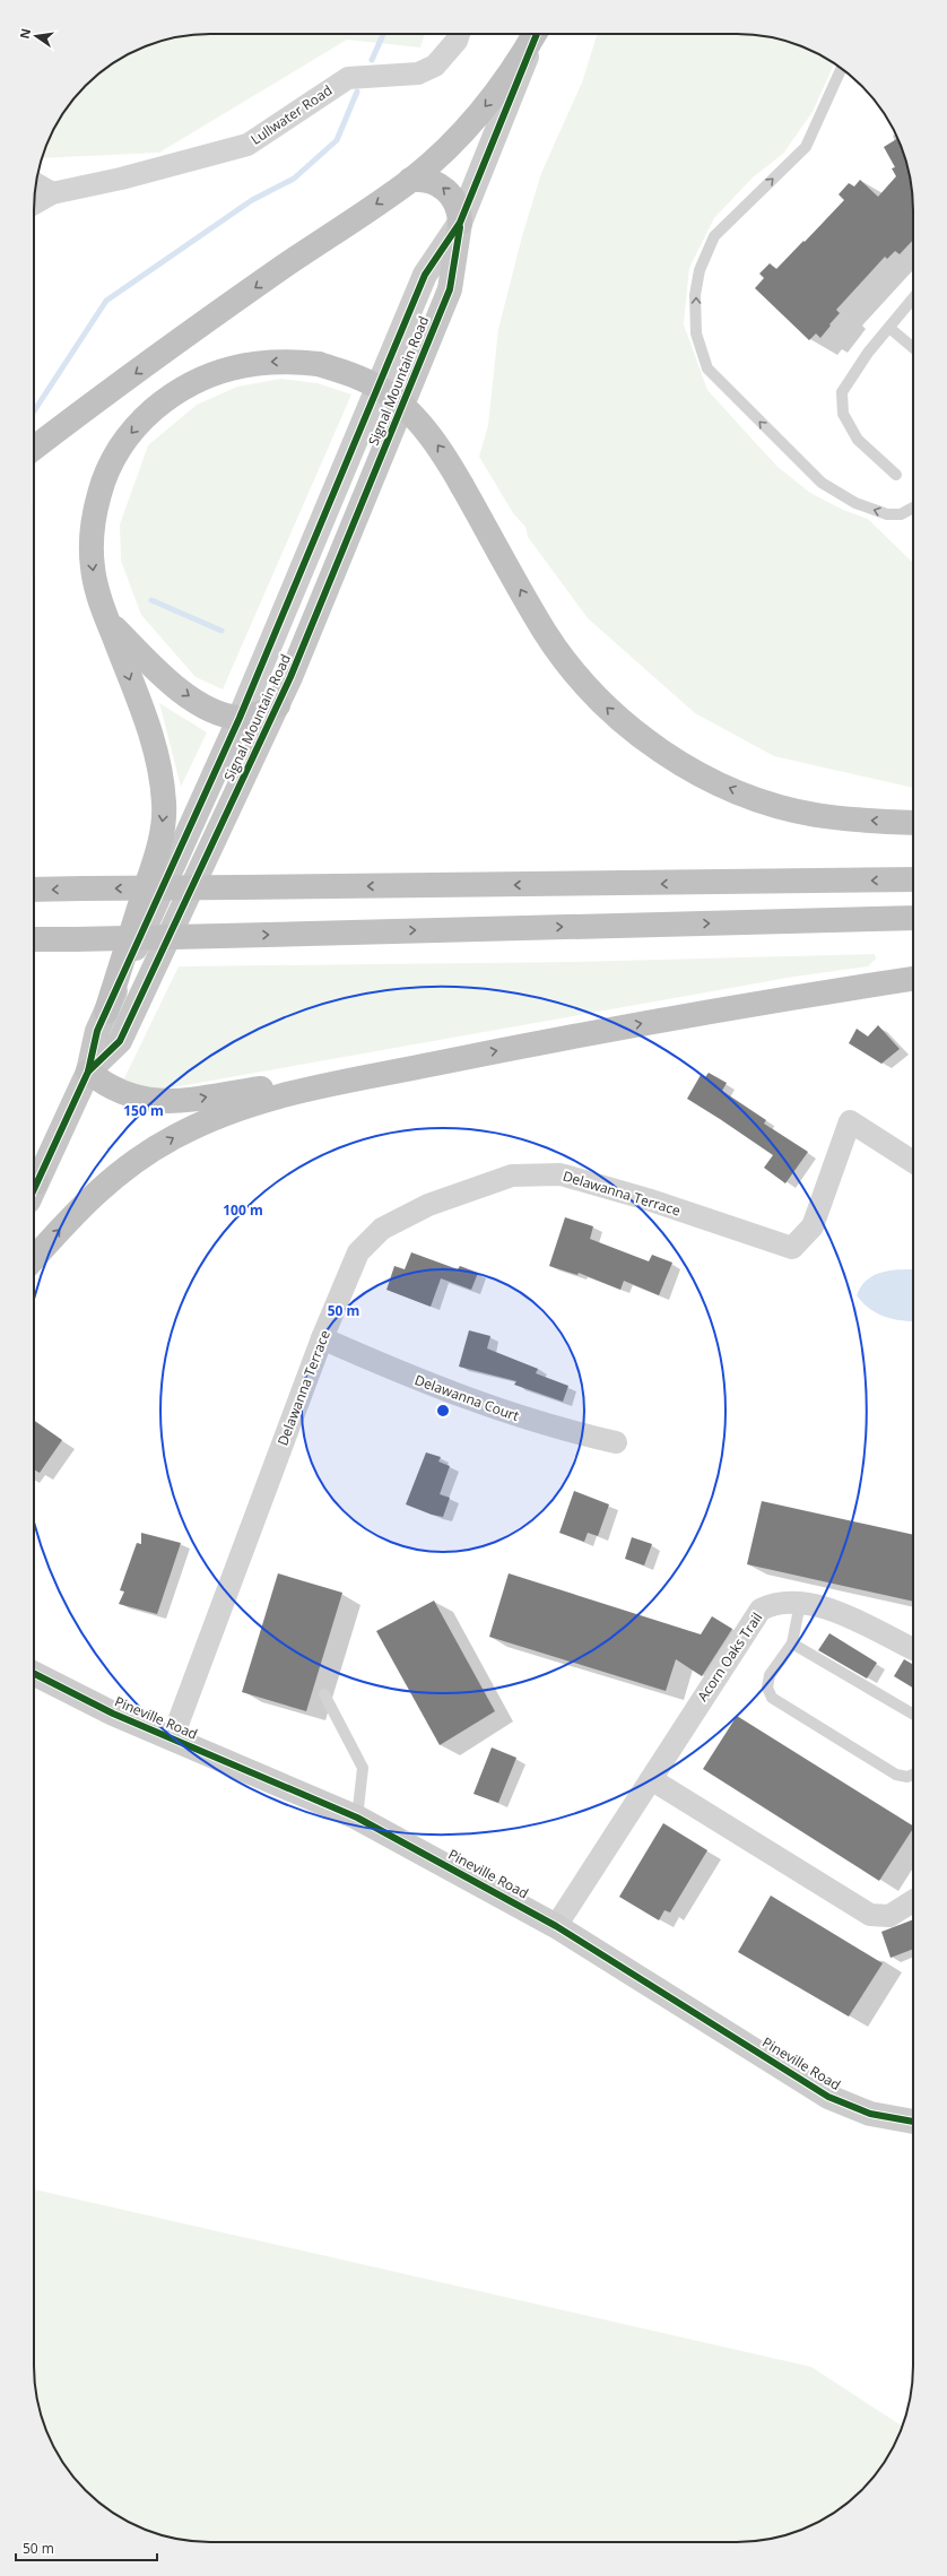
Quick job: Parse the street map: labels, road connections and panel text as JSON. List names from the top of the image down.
{
  "streets": {
    "main road": ["Signal Mountain Road", "Pineville Road"],
    "street": [
      "Lullwater Road",
      "Delawanna Terrace",
      "Delawanna Court",
      "Acorn Oaks Trail"
    ]
  },
  "crossings": [
    ["Delawanna Terrace", "Delawanna Court"],
    ["Delawanna Terrace", "Pineville Road"],
    ["Acorn Oaks Trail", "Pineville Road"]
  ],
  "scale_bar": "50 m",
  "north": "left",
  "rings": ["150 m", "100 m", "50 m"]
}
